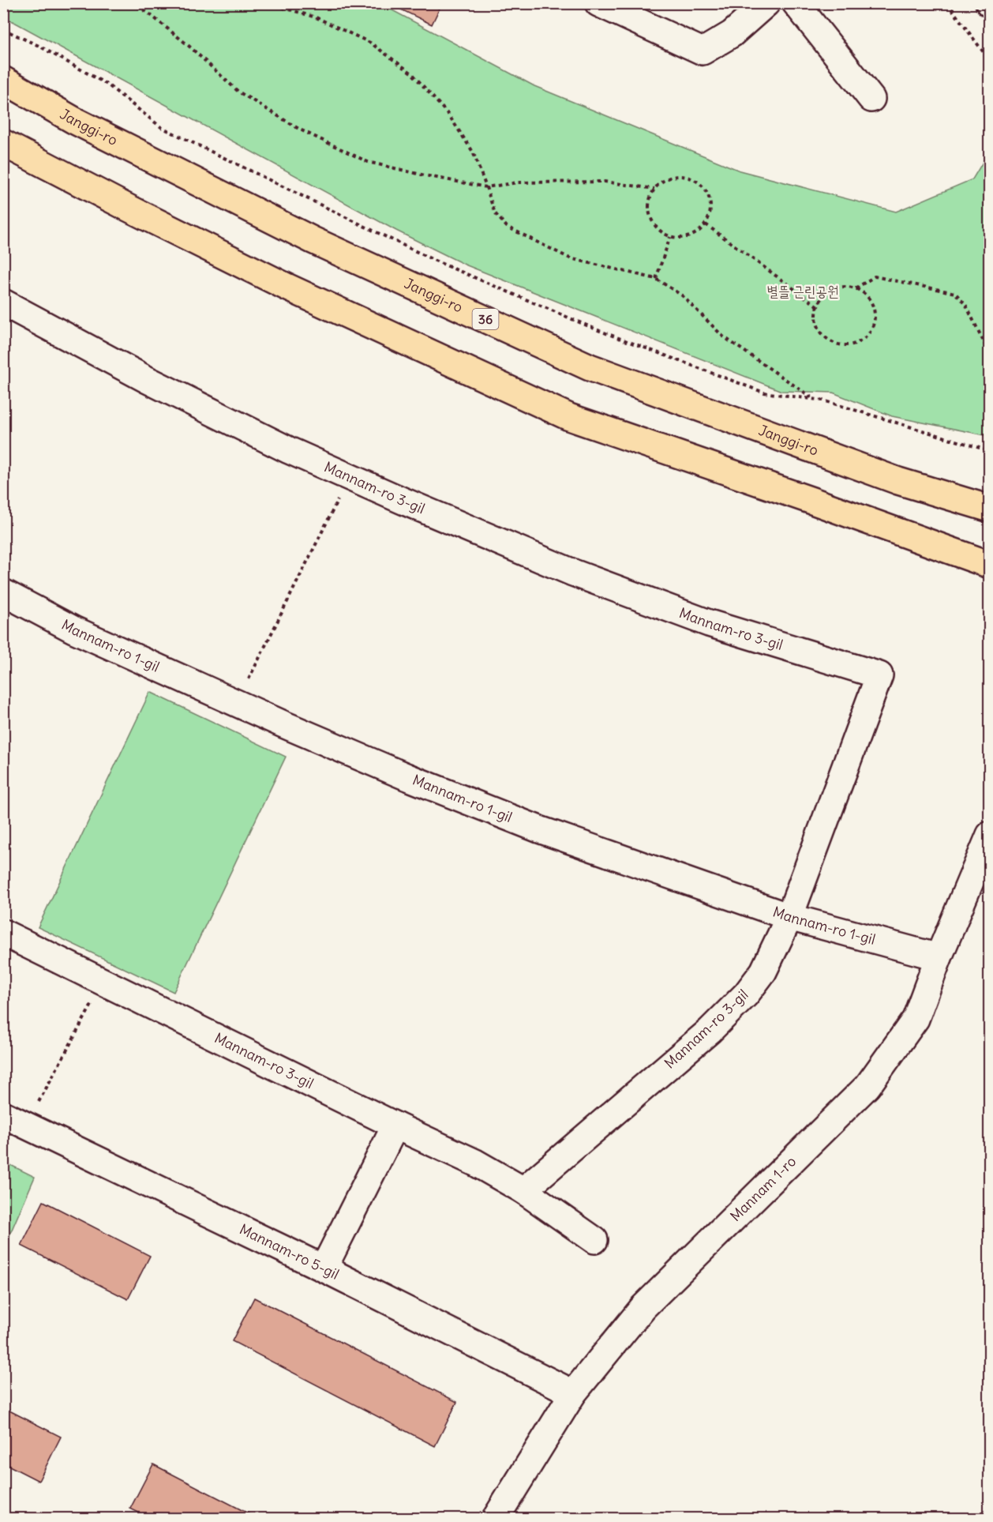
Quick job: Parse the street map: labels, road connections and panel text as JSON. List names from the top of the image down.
{
  "streets": {
    "main road": ["Janggi-ro", "36"],
    "street": [
      "Mannam-ro 3-gil",
      "Mannam-ro 1-gil",
      "Mannam 1-ro",
      "Mannam-ro 5-gil"
    ]
  },
  "crossings": [
    ["Mannam-ro 3-gil", "Mannam-ro 1-gil"],
    ["Mannam-ro 1-gil", "Mannam 1-ro"],
    ["Mannam 1-ro", "Mannam-ro 5-gil"]
  ],
  "parks": ["별뜰 근린공원"]
}
